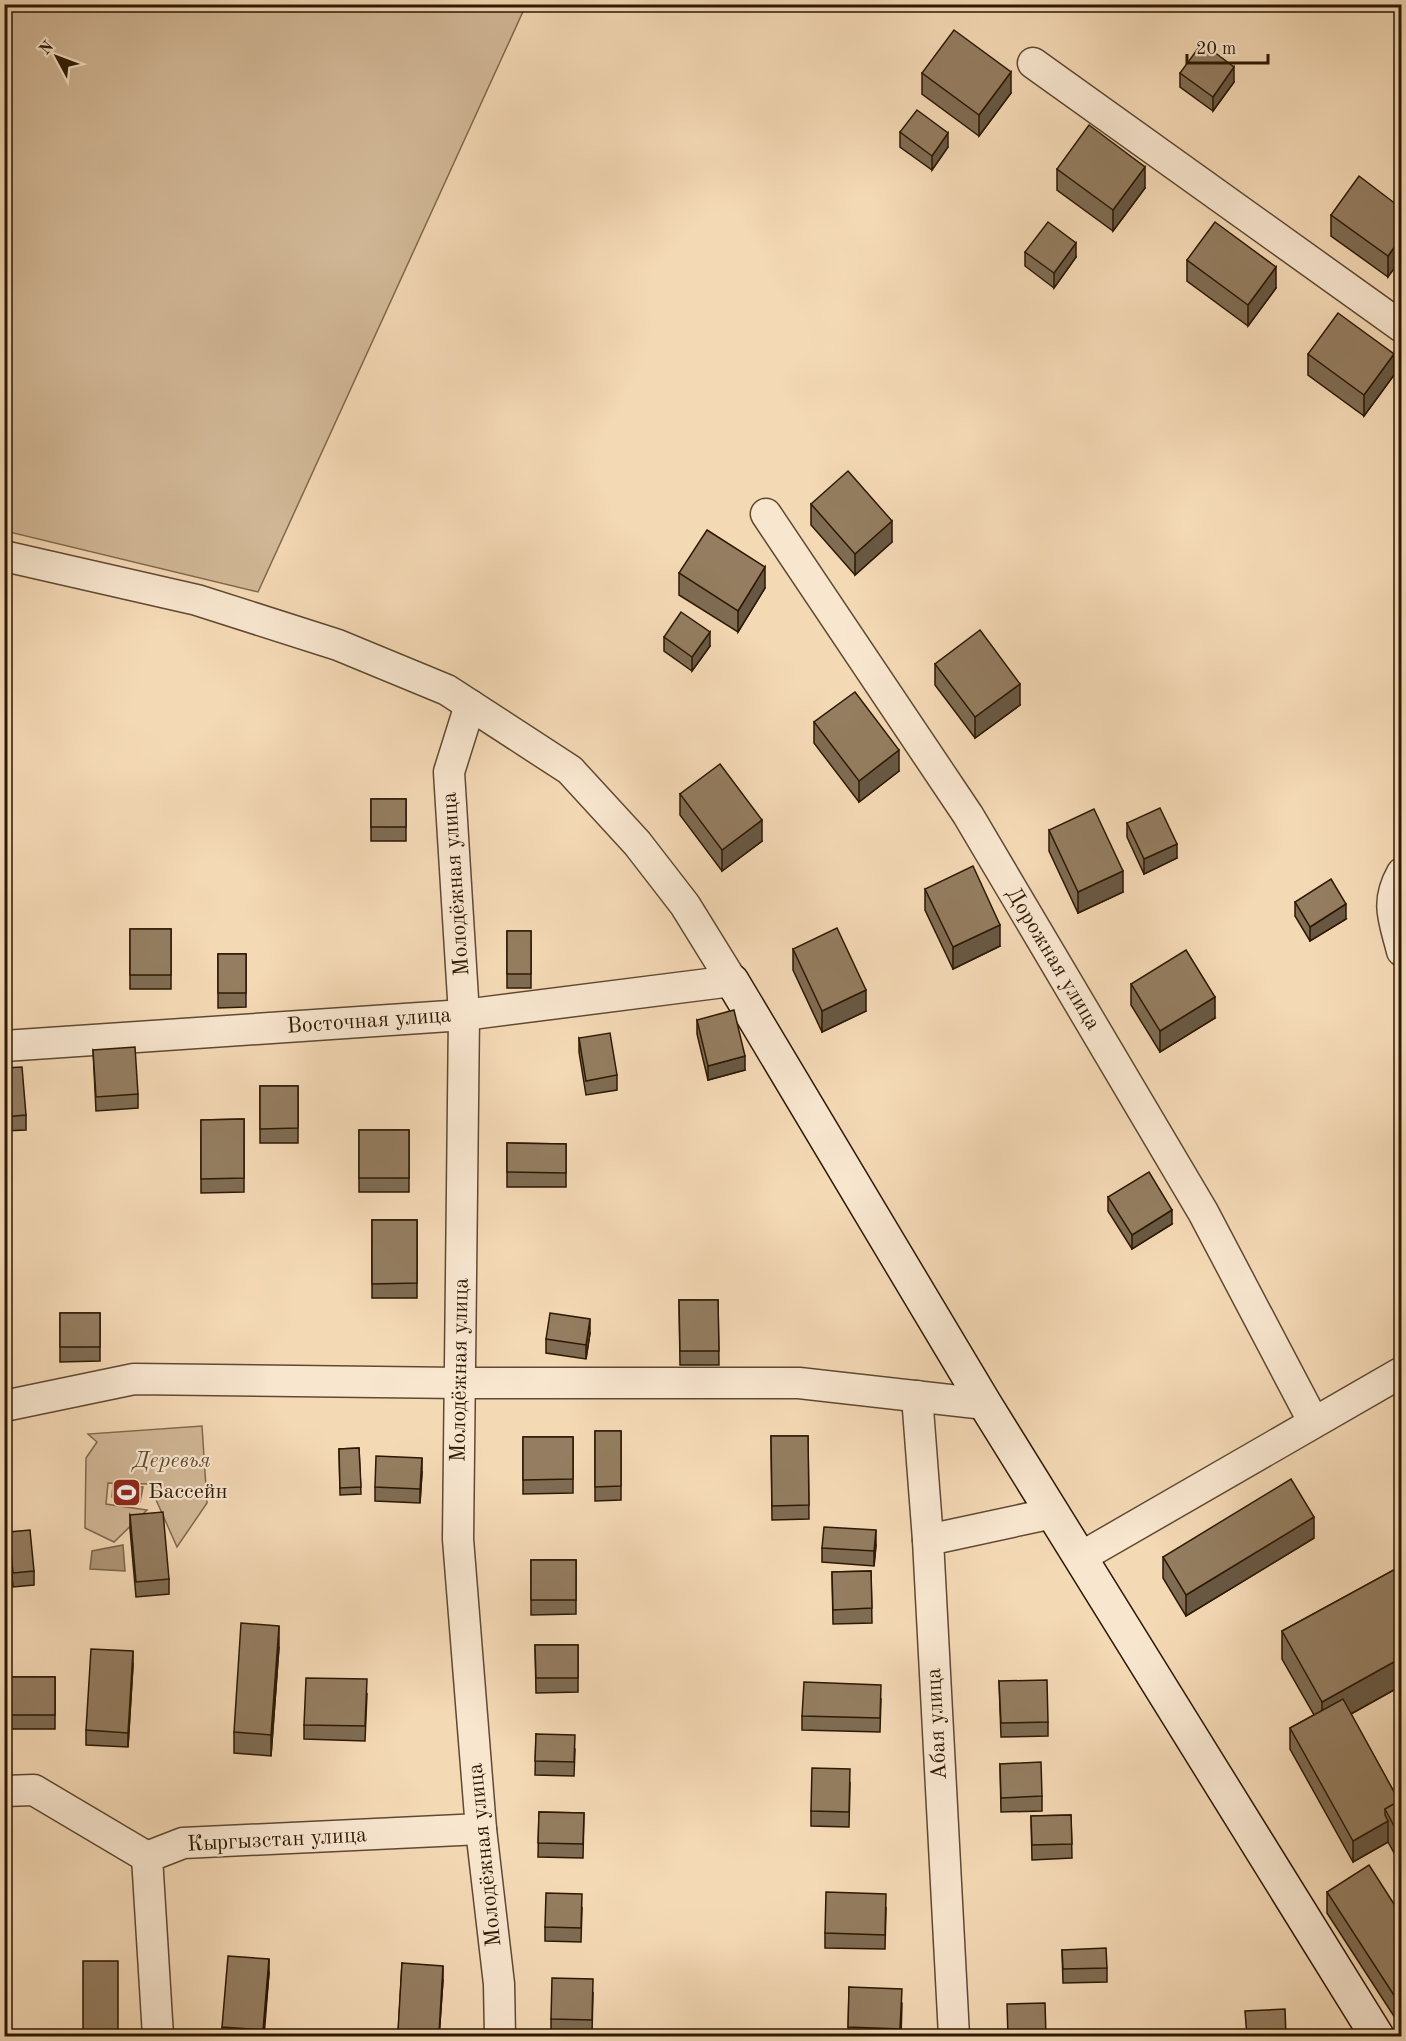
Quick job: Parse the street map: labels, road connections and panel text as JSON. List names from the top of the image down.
{
  "streets": {
    "street": [
      "Молодёжная улица",
      "Дорожная улица",
      "Восточная улица",
      "Абая улица",
      "Кыргызстан улица"
    ]
  },
  "crossings": [
    ["Молодёжная улица", "Восточная улица"],
    ["Молодёжная улица", "Кыргызстан улица"]
  ],
  "parks": ["Деревья"],
  "places": {
    "sports": ["Бассейн"]
  },
  "scale_bar": "20 m",
  "north": "top left"
}
